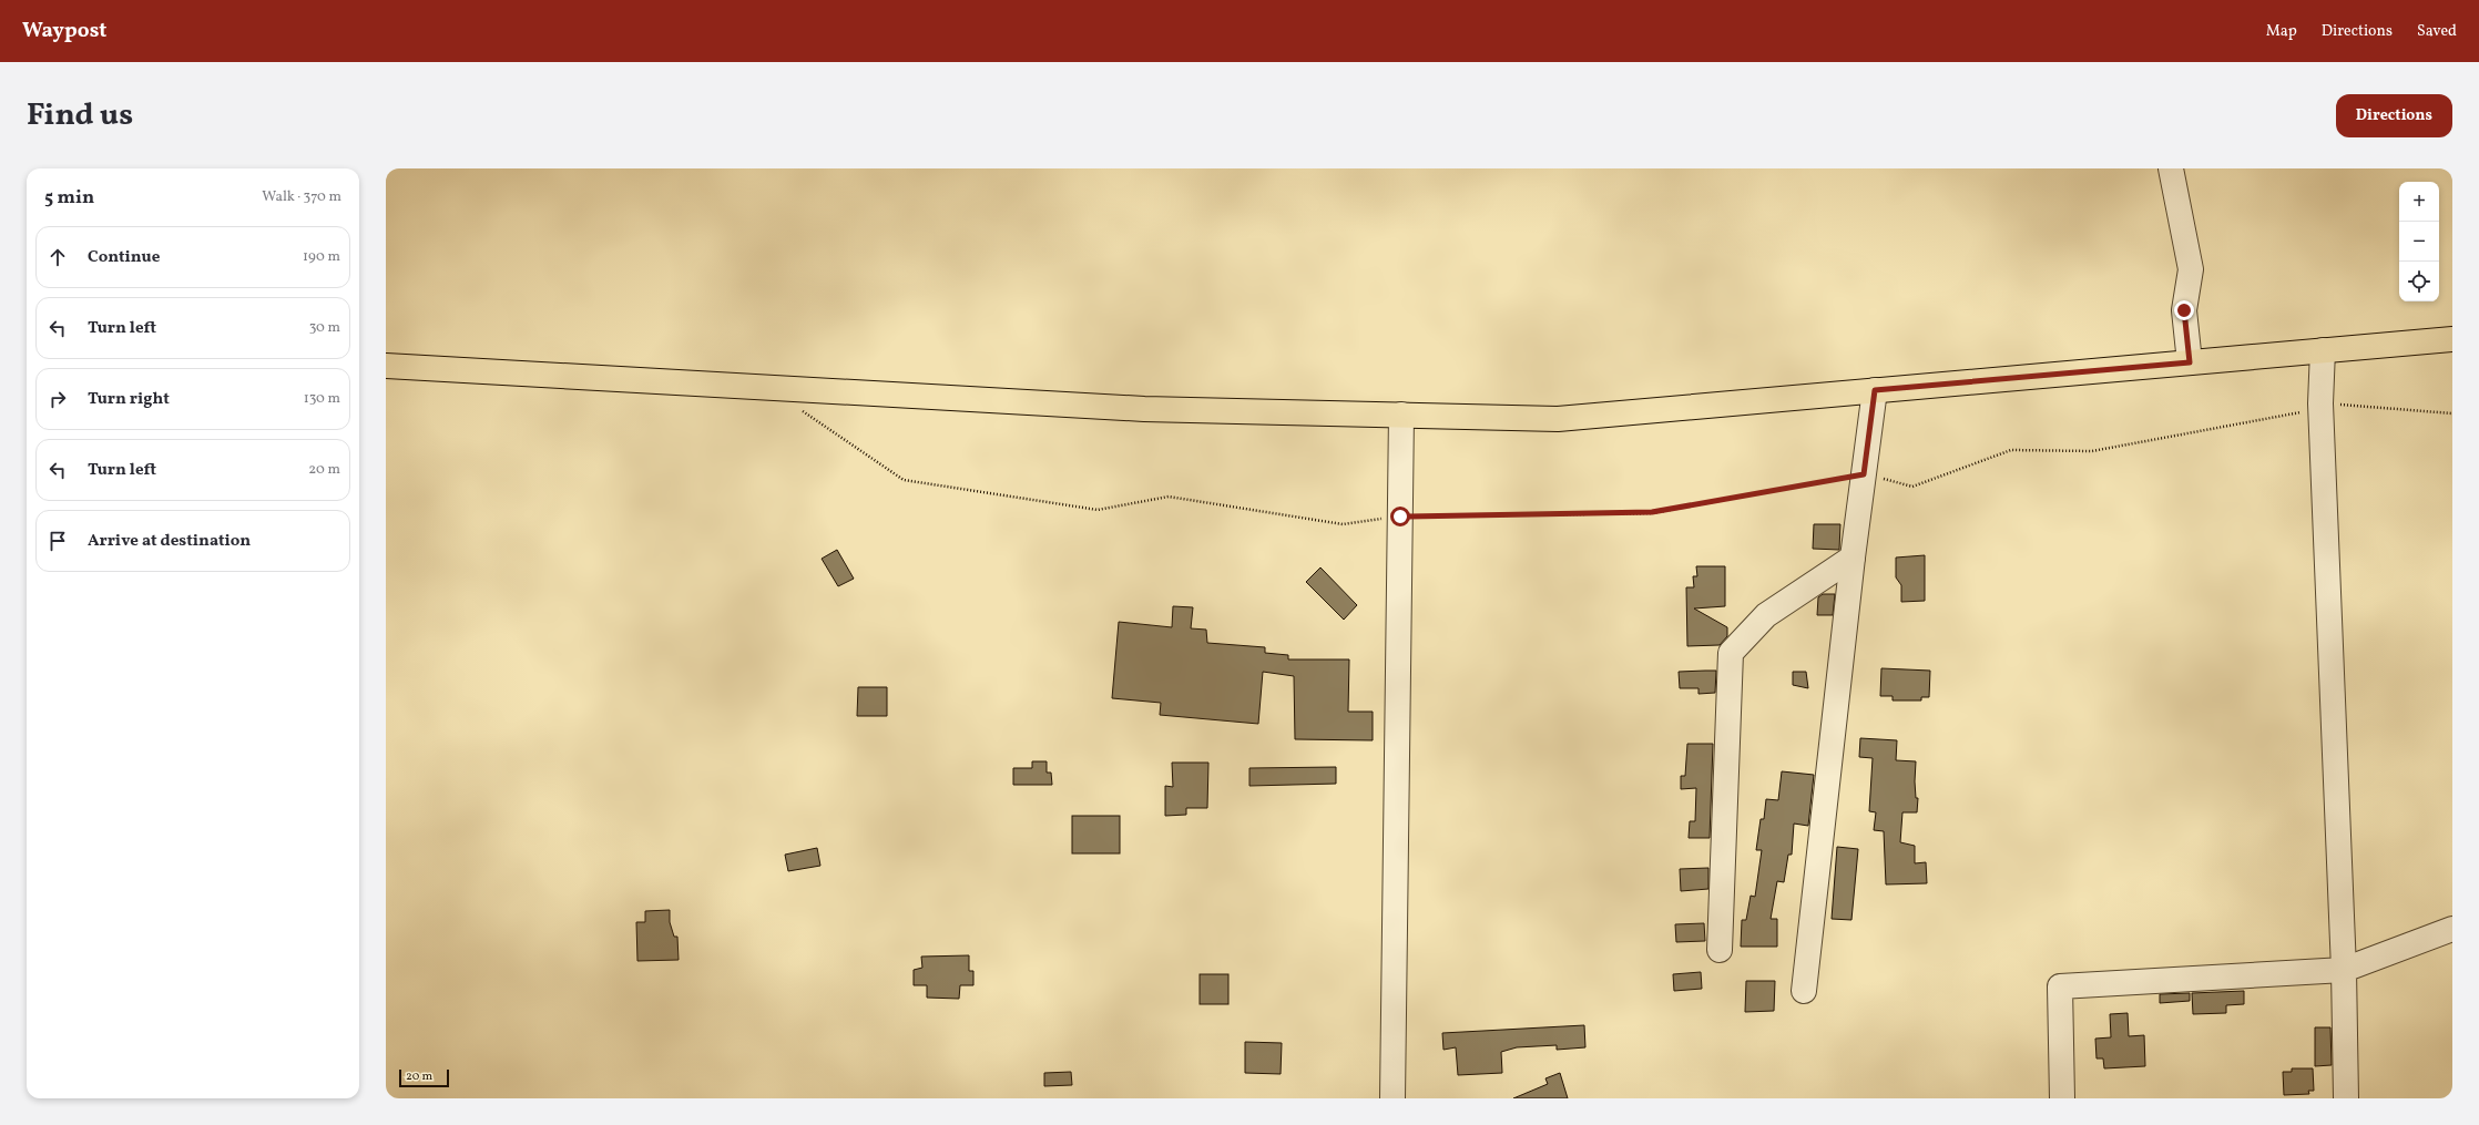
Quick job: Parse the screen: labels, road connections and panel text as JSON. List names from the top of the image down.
{
  "scale_bar": "20 m",
  "page": {
    "header": "Waypost",
    "nav": ["Map", "Directions", "Saved"],
    "title": "Find us",
    "buttons": "Directions",
    "heading": ["5 min", "Walk · 370 m"],
    "map_buttons": ["+", "−"],
    "list": [
      ["Continue", "190 m"],
      ["Turn left", "30 m"],
      ["Turn right", "130 m"],
      ["Turn left", "20 m"],
      "Arrive at destination"
    ],
    "scale": "20 m"
  }
}
